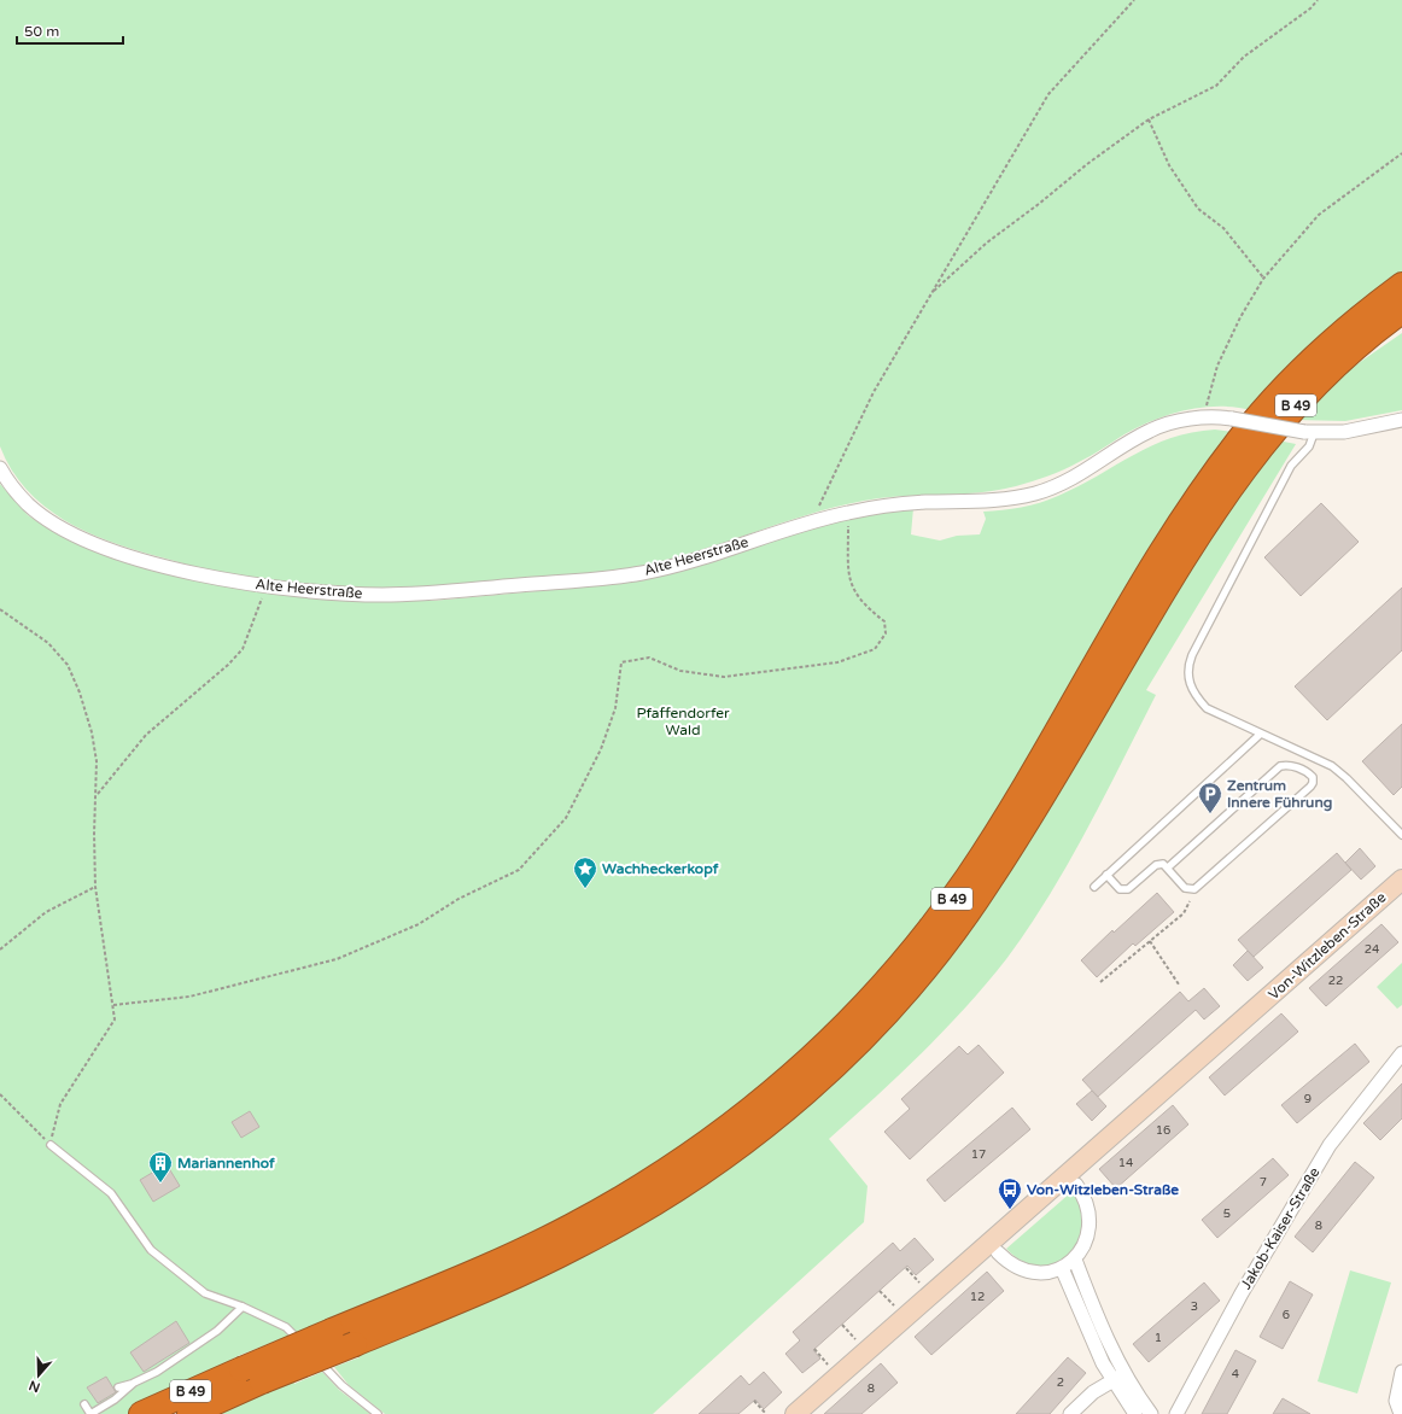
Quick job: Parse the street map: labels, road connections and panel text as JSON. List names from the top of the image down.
{
  "streets": {
    "highway": ["B 49"],
    "street": ["Alte Heerstraße", "Von-Witzleben-Straße", "Jakob-Kaiser-Straße"]
  },
  "parks": ["Pfaffendorfer Wald"],
  "places": {
    "parking": ["Zentrum Innere Führung"],
    "place": ["Wachheckerkopf"],
    "building": ["Mariannenhof"],
    "bus stop": ["Von-Witzleben-Straße"]
  },
  "house_numbers": [
    "24",
    "22",
    "9",
    "16",
    "17",
    "14",
    "7",
    "5",
    "8",
    "12",
    "3",
    "6",
    "1",
    "4",
    "2",
    "8"
  ],
  "scale_bar": "50 m",
  "north": "bottom"
}
